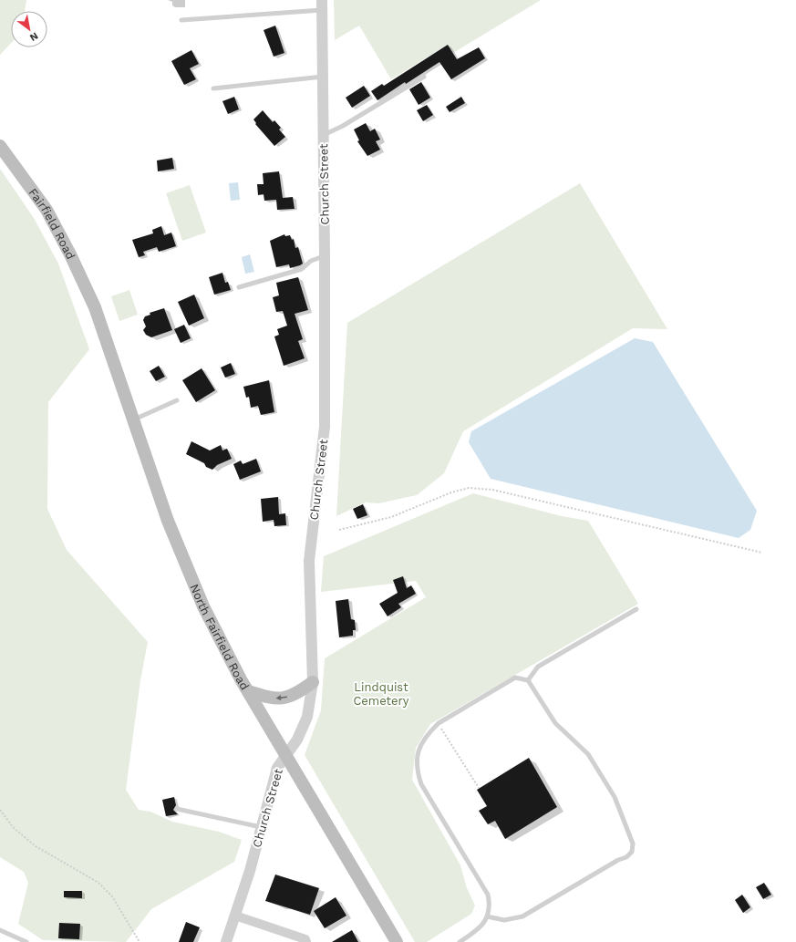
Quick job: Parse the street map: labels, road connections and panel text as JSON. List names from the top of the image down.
{
  "streets": {
    "main road": ["Fairfield Road", "North Fairfield Road"],
    "street": ["Church Street"]
  },
  "crossings": [
    ["Church Street", "North Fairfield Road"],
    ["Fairfield Road", "North Fairfield Road"]
  ],
  "parks": ["Lindquist Cemetery"],
  "north": "bottom right"
}
